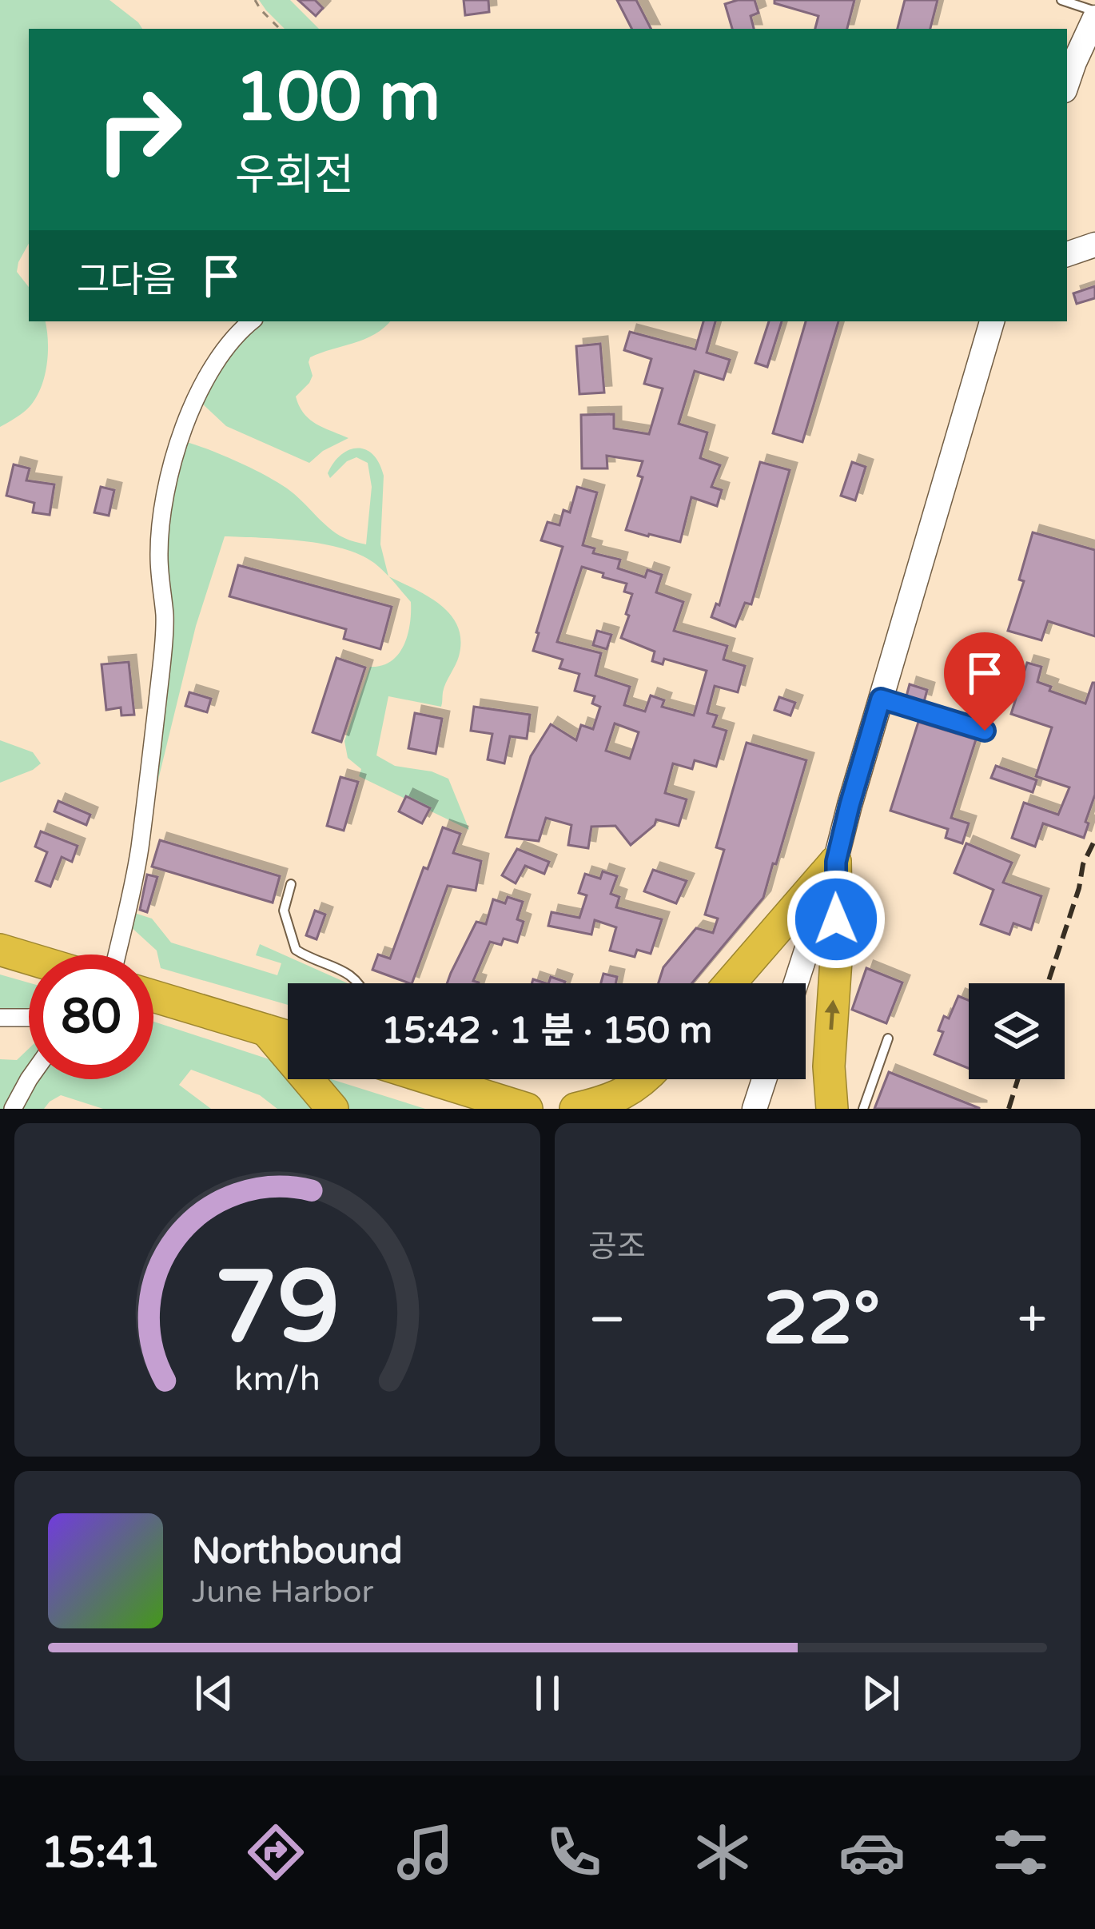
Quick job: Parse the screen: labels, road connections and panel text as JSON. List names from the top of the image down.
{
  "page": {
    "turn": ["100 m", "우회전"],
    "then": "그다음",
    "limit": "80",
    "trip": "15:42 · 1 분 · 150 m",
    "tile": "공조",
    "heat": ["−", "22°", "+"],
    "song": ["Northbound", "June Harbor"],
    "tabs": "15:41",
    "gauge": ["79", "km/h"]
  }
}
